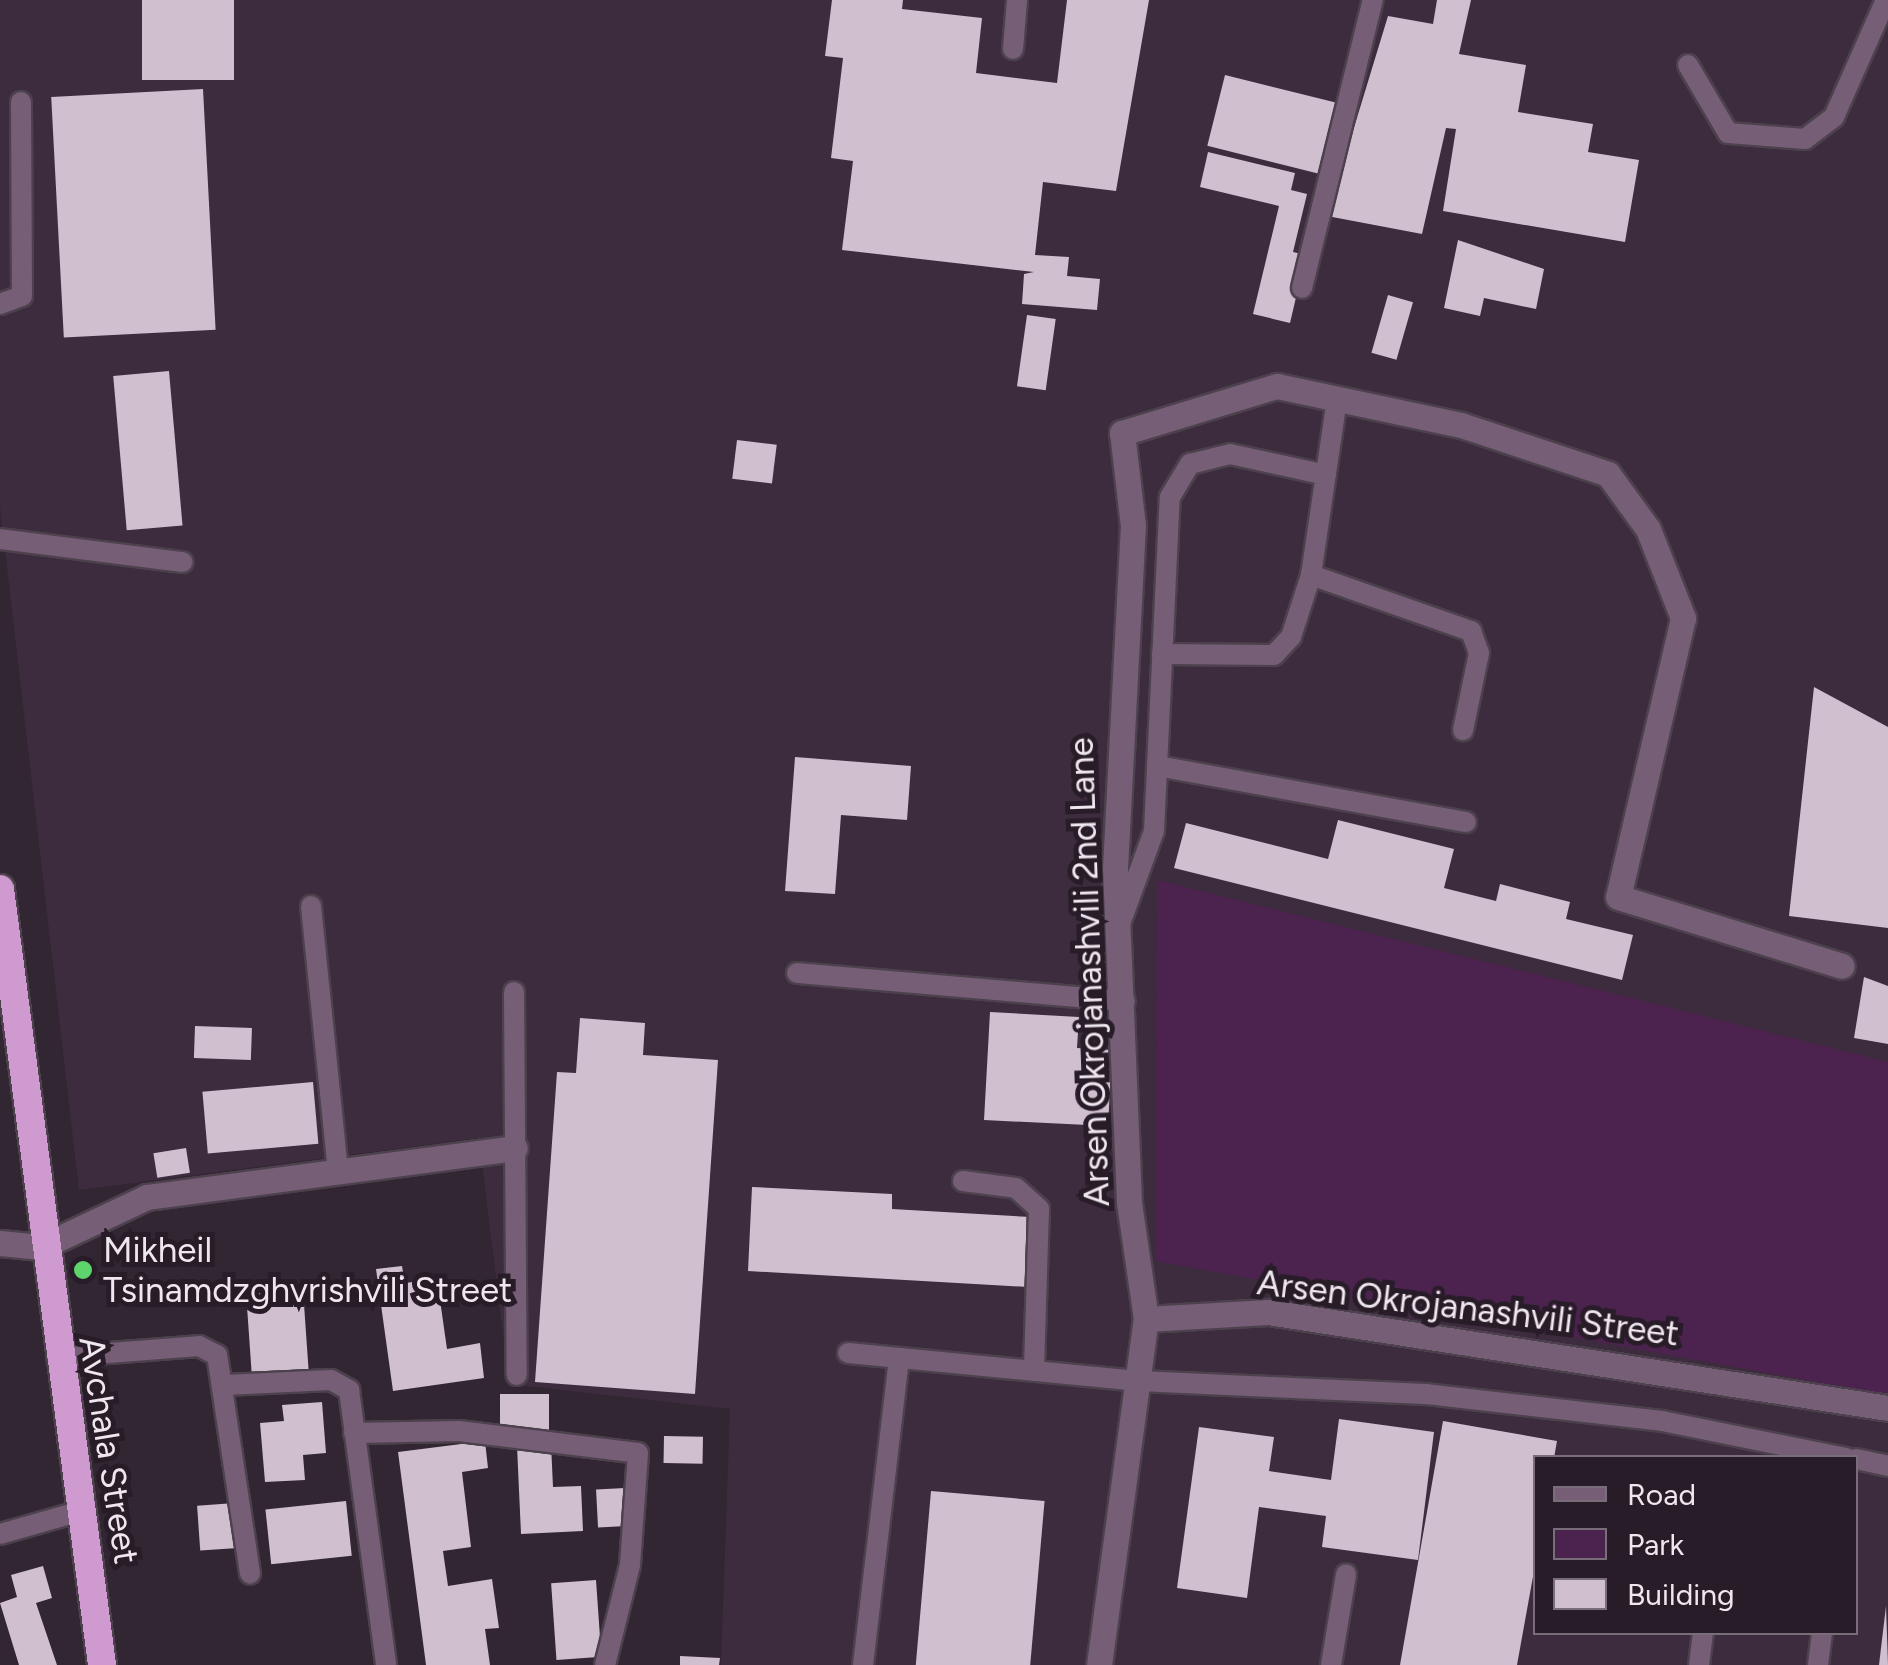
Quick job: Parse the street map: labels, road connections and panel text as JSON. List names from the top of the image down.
{
  "streets": {
    "highway": ["Avchala Street"],
    "street": ["Arsen Okrojanashvili 2nd Lane", "Arsen Okrojanashvili Street"]
  },
  "crossings": [
    ["Arsen Okrojanashvili 2nd Lane", "Arsen Okrojanashvili Street"]
  ],
  "places": ["Mikheil Tsinamdzghvrishvili Street"],
  "legend": ["Road", "Park", "Building"]
}
